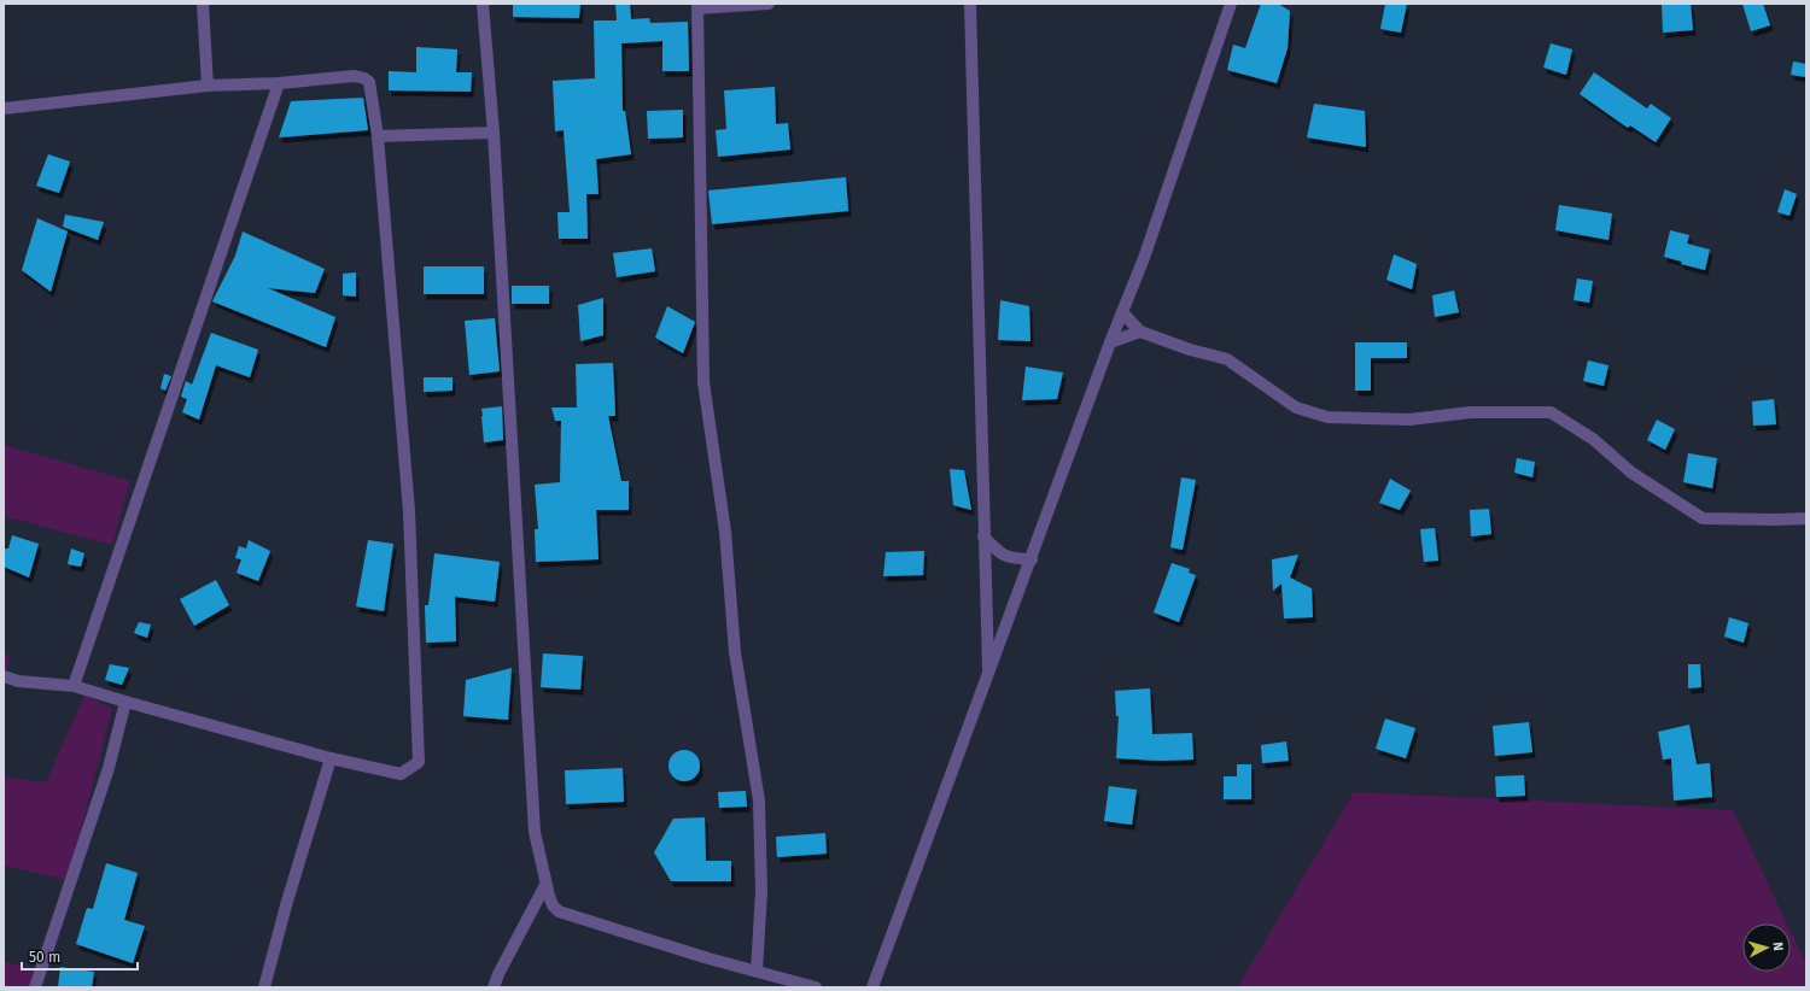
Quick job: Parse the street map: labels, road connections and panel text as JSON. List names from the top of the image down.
{
  "scale_bar": "50 m",
  "north": "right"
}
